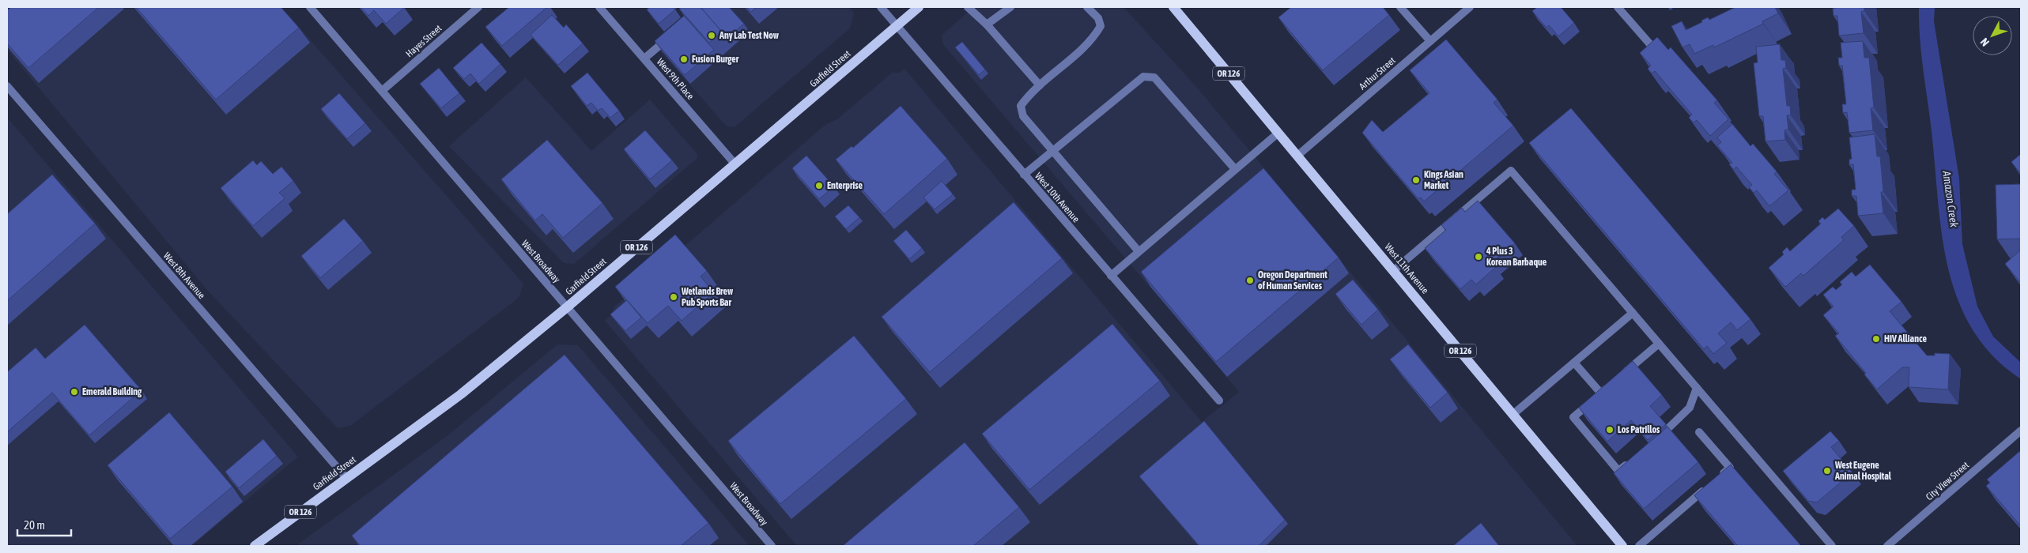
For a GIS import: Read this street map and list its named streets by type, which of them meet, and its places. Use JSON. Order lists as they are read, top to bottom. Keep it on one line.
{"streets":{"main road":["Garfield Street","OR 126","West 11th Avenue"],"street":["Hayes Street","Arthur Street","West 9th Place","West 10th Avenue","West Broadway","West 8th Avenue","City View Street"]},"crossings":[["Hayes Street","West Broadway"],["Garfield Street","West 9th Place"],["Garfield Street","West 10th Avenue"],["Garfield Street","West Broadway"],["Garfield Street","West 8th Avenue"],["Arthur Street","West 11th Avenue"]],"water":["Amazon Creek"],"places":["Any Lab Test Now","Fusion Burger","Kings Asian Market","Enterprise","4 Plus 3 Korean Barbaque","Oregon Department of Human Services","Wetlands Brew Pub Sports Bar","HIV Alliance","Emerald Building","Los Patrillos","West Eugene Animal Hospital"],"scale_bar":"20 m","north":"bottom left"}
